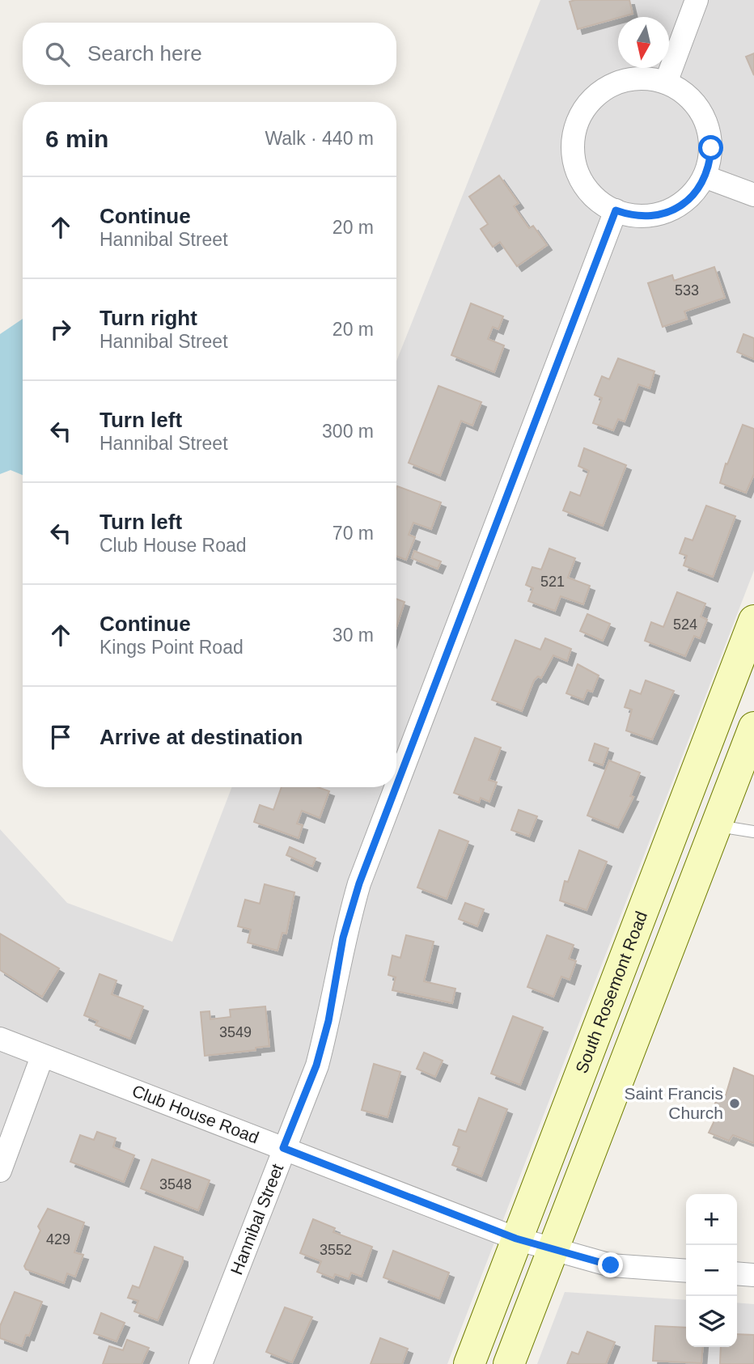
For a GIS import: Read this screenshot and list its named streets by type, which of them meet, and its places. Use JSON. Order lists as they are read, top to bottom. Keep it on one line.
{"streets":{"main road":["South Rosemont Road"],"street":["Club House Road","Hannibal Street"]},"crossings":[["South Rosemont Road","Club House Road"],["Club House Road","Hannibal Street"]],"places":["Saint Francis Church"],"house_numbers":["533","521","524","3549","3548","429","3552"],"north":"bottom","page":{"search":"Search here","heading":["6 min","Walk · 440 m"],"list":[["Continue","Hannibal Street","20 m"],["Turn right","Hannibal Street","20 m"],["Turn left","Hannibal Street","300 m"],["Turn left","Club House Road","70 m"],["Continue","Kings Point Road","30 m"],"Arrive at destination"],"map_buttons":["+","−"]}}
